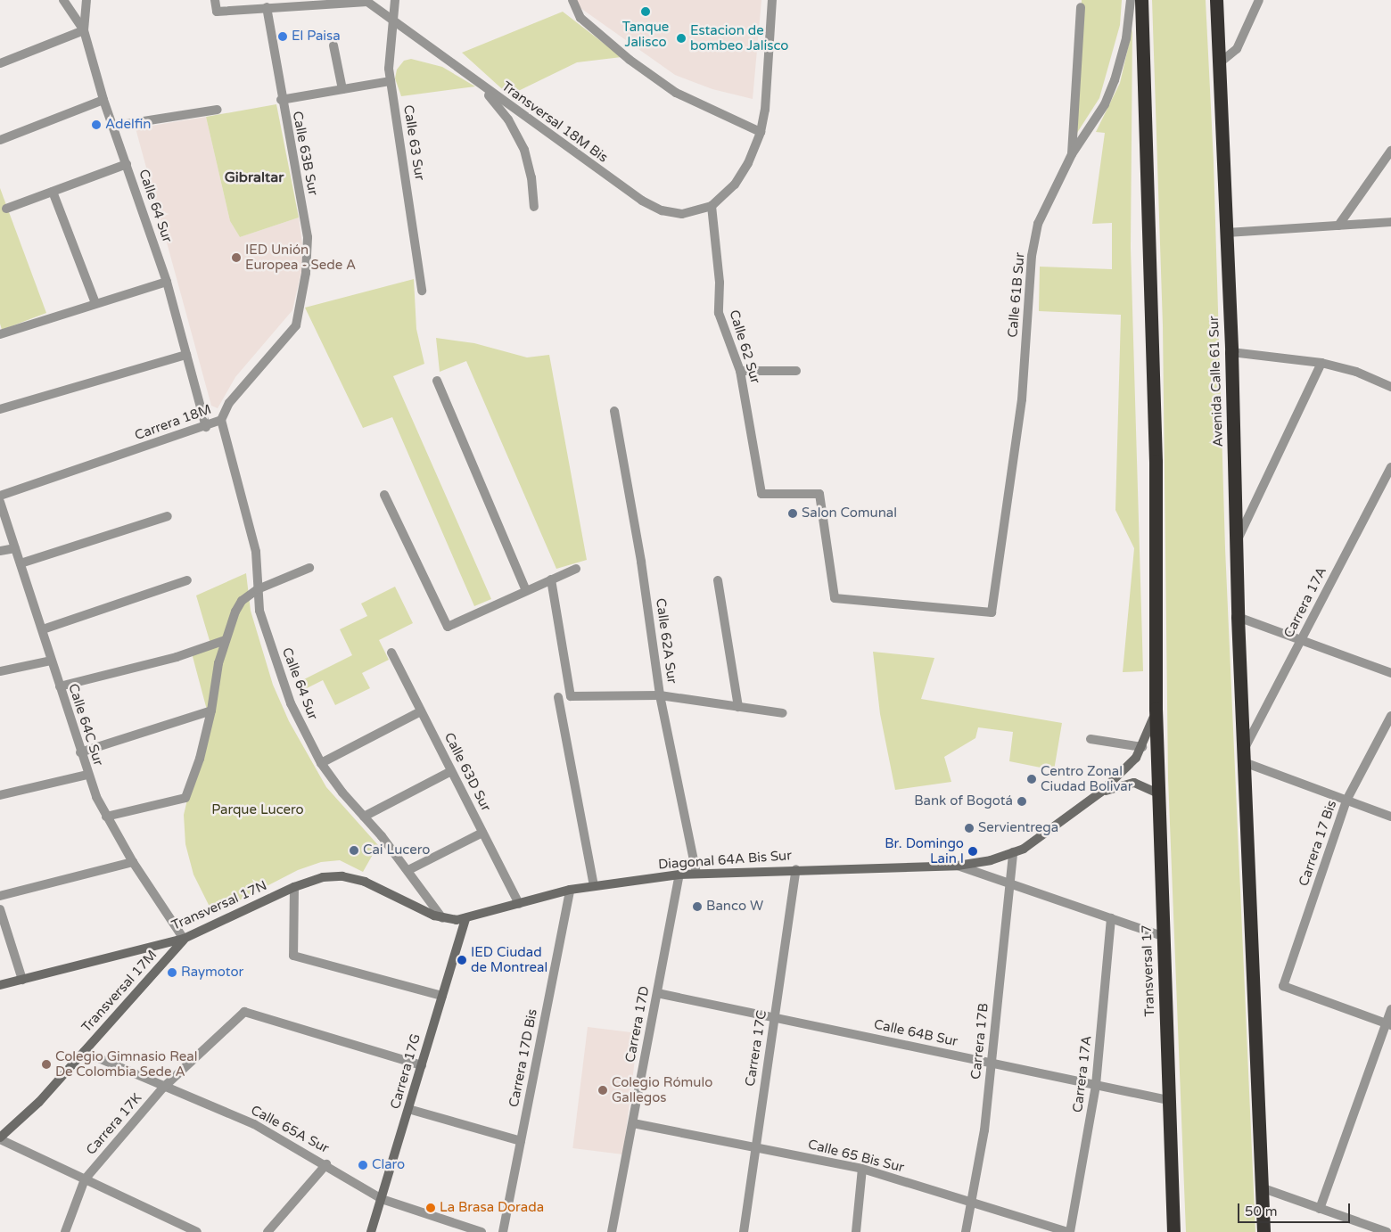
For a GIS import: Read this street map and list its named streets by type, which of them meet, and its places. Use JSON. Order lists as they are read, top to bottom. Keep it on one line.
{"streets":{"highway":["Avenida Calle 61 Sur","Transversal 17"],"street":["Transversal 18M Bis","Calle 63 Sur","Calle 63B Sur","Calle 64 Sur","Calle 61B Sur","Calle 62 Sur","Carrera 18M","Carrera 17A","Calle 62A Sur","Calle 64C Sur","Calle 63D Sur","Carrera 17 Bis","Diagonal 64A Bis Sur","Transversal 17N","Transversal 17M","Carrera 17D","Calle 64B Sur","Carrera 17B","Carrera 17C","Carrera 17D Bis","Carrera 17G","Carrera 17K","Calle 65A Sur","Calle 65 Bis Sur"]},"crossings":[["Transversal 18M Bis","Calle 63 Sur"],["Transversal 18M Bis","Calle 63B Sur"],["Transversal 18M Bis","Calle 62 Sur"],["Calle 63B Sur","Carrera 18M"],["Calle 64 Sur","Carrera 18M"],["Calle 64 Sur","Diagonal 64A Bis Sur"],["Calle 64 Sur","Transversal 17N"],["Calle 61B Sur","Calle 62 Sur"],["Avenida Calle 61 Sur","Carrera 17A"],["Carrera 17A","Calle 64B Sur"],["Carrera 17A","Calle 65 Bis Sur"],["Calle 62A Sur","Diagonal 64A Bis Sur"],["Calle 64C Sur","Transversal 17N"],["Calle 64C Sur","Transversal 17M"],["Calle 63D Sur","Diagonal 64A Bis Sur"],["Diagonal 64A Bis Sur","Transversal 17N"],["Diagonal 64A Bis Sur","Carrera 17D"],["Diagonal 64A Bis Sur","Carrera 17B"],["Diagonal 64A Bis Sur","Carrera 17C"],["Diagonal 64A Bis Sur","Carrera 17D Bis"],["Diagonal 64A Bis Sur","Carrera 17G"],["Transversal 17N","Transversal 17M"],["Transversal 17","Calle 64B Sur"],["Transversal 17M","Calle 65A Sur"],["Carrera 17D","Calle 64B Sur"],["Carrera 17D","Calle 65 Bis Sur"],["Calle 64B Sur","Carrera 17B"],["Calle 64B Sur","Carrera 17C"],["Carrera 17B","Calle 65 Bis Sur"],["Carrera 17C","Calle 65 Bis Sur"],["Carrera 17G","Carrera 17K"],["Carrera 17G","Calle 65A Sur"],["Carrera 17K","Calle 65A Sur"]],"districts":["Gibraltar"],"parks":["Parque Lucero"],"places":["Tanque Jalisco","El Paisa","Estacion de bombeo Jalisco","Adelfin","IED Unión Europea - Sede A","Salon Comunal","Centro Zonal Ciudad Bolivar","Bank of Bogotá","Servientrega","Cai Lucero","Br. Domingo Lain I","Banco W","IED Ciudad de Montreal","Raymotor","Colegio Gimnasio Real De Colombia Sede A","Colegio Rómulo Gallegos","Claro","La Brasa Dorada"],"scale_bar":"50 m"}
